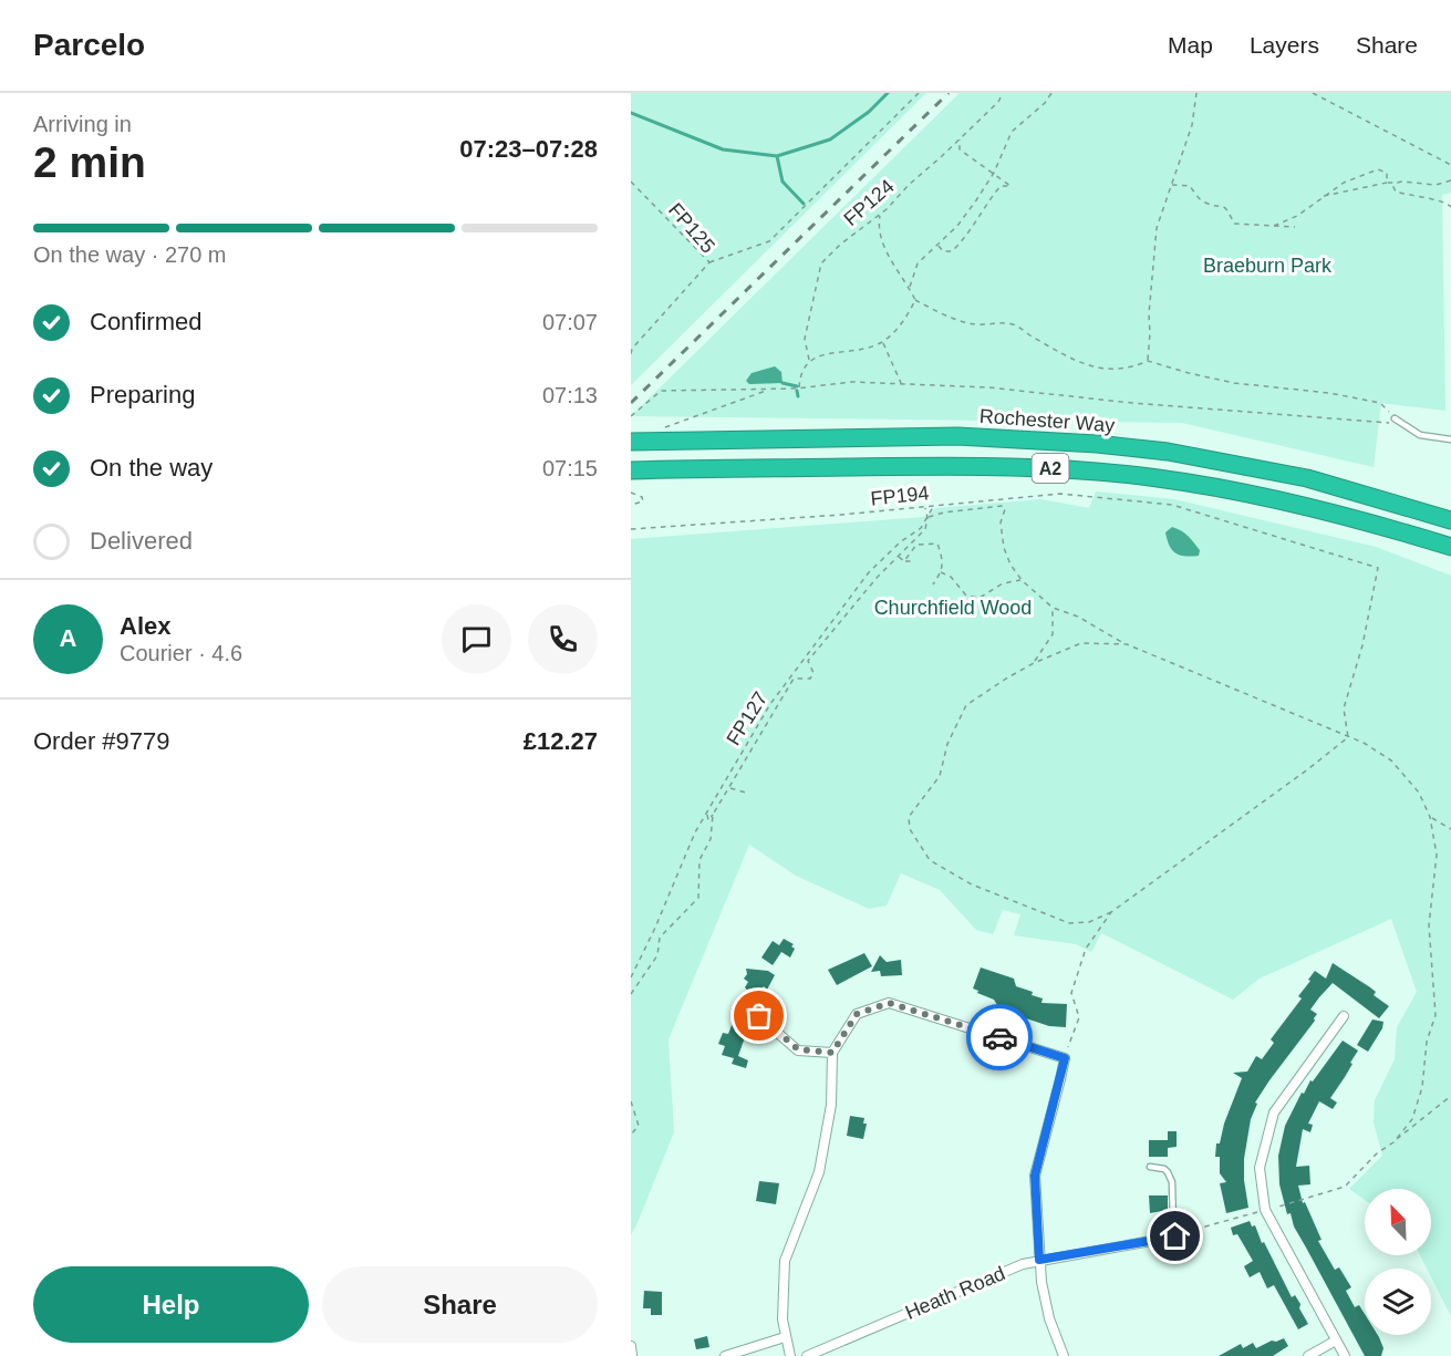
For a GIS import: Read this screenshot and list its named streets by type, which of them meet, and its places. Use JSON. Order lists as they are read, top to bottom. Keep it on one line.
{"streets":{"highway":["Rochester Way","A2"],"street":["Heath Road"],"path":["FP124","FP125","FP194","FP127"]},"crossings":[["FP194","FP127"]],"parks":["Braeburn Park","Churchfield Wood"],"north":"top left","page":{"header":"Parcelo","nav":["Map","Layers","Share"],"heading":["2 min","Arriving in","07:23–07:28"],"panel":["Alex","Courier · 4.6","Order #9779","£12.27"],"bar":"On the way · 270 m","list":[["Confirmed","07:07"],["Preparing","07:13"],["On the way","07:15"],"Delivered"],"round":"A","buttons":["Help","Share"]}}
